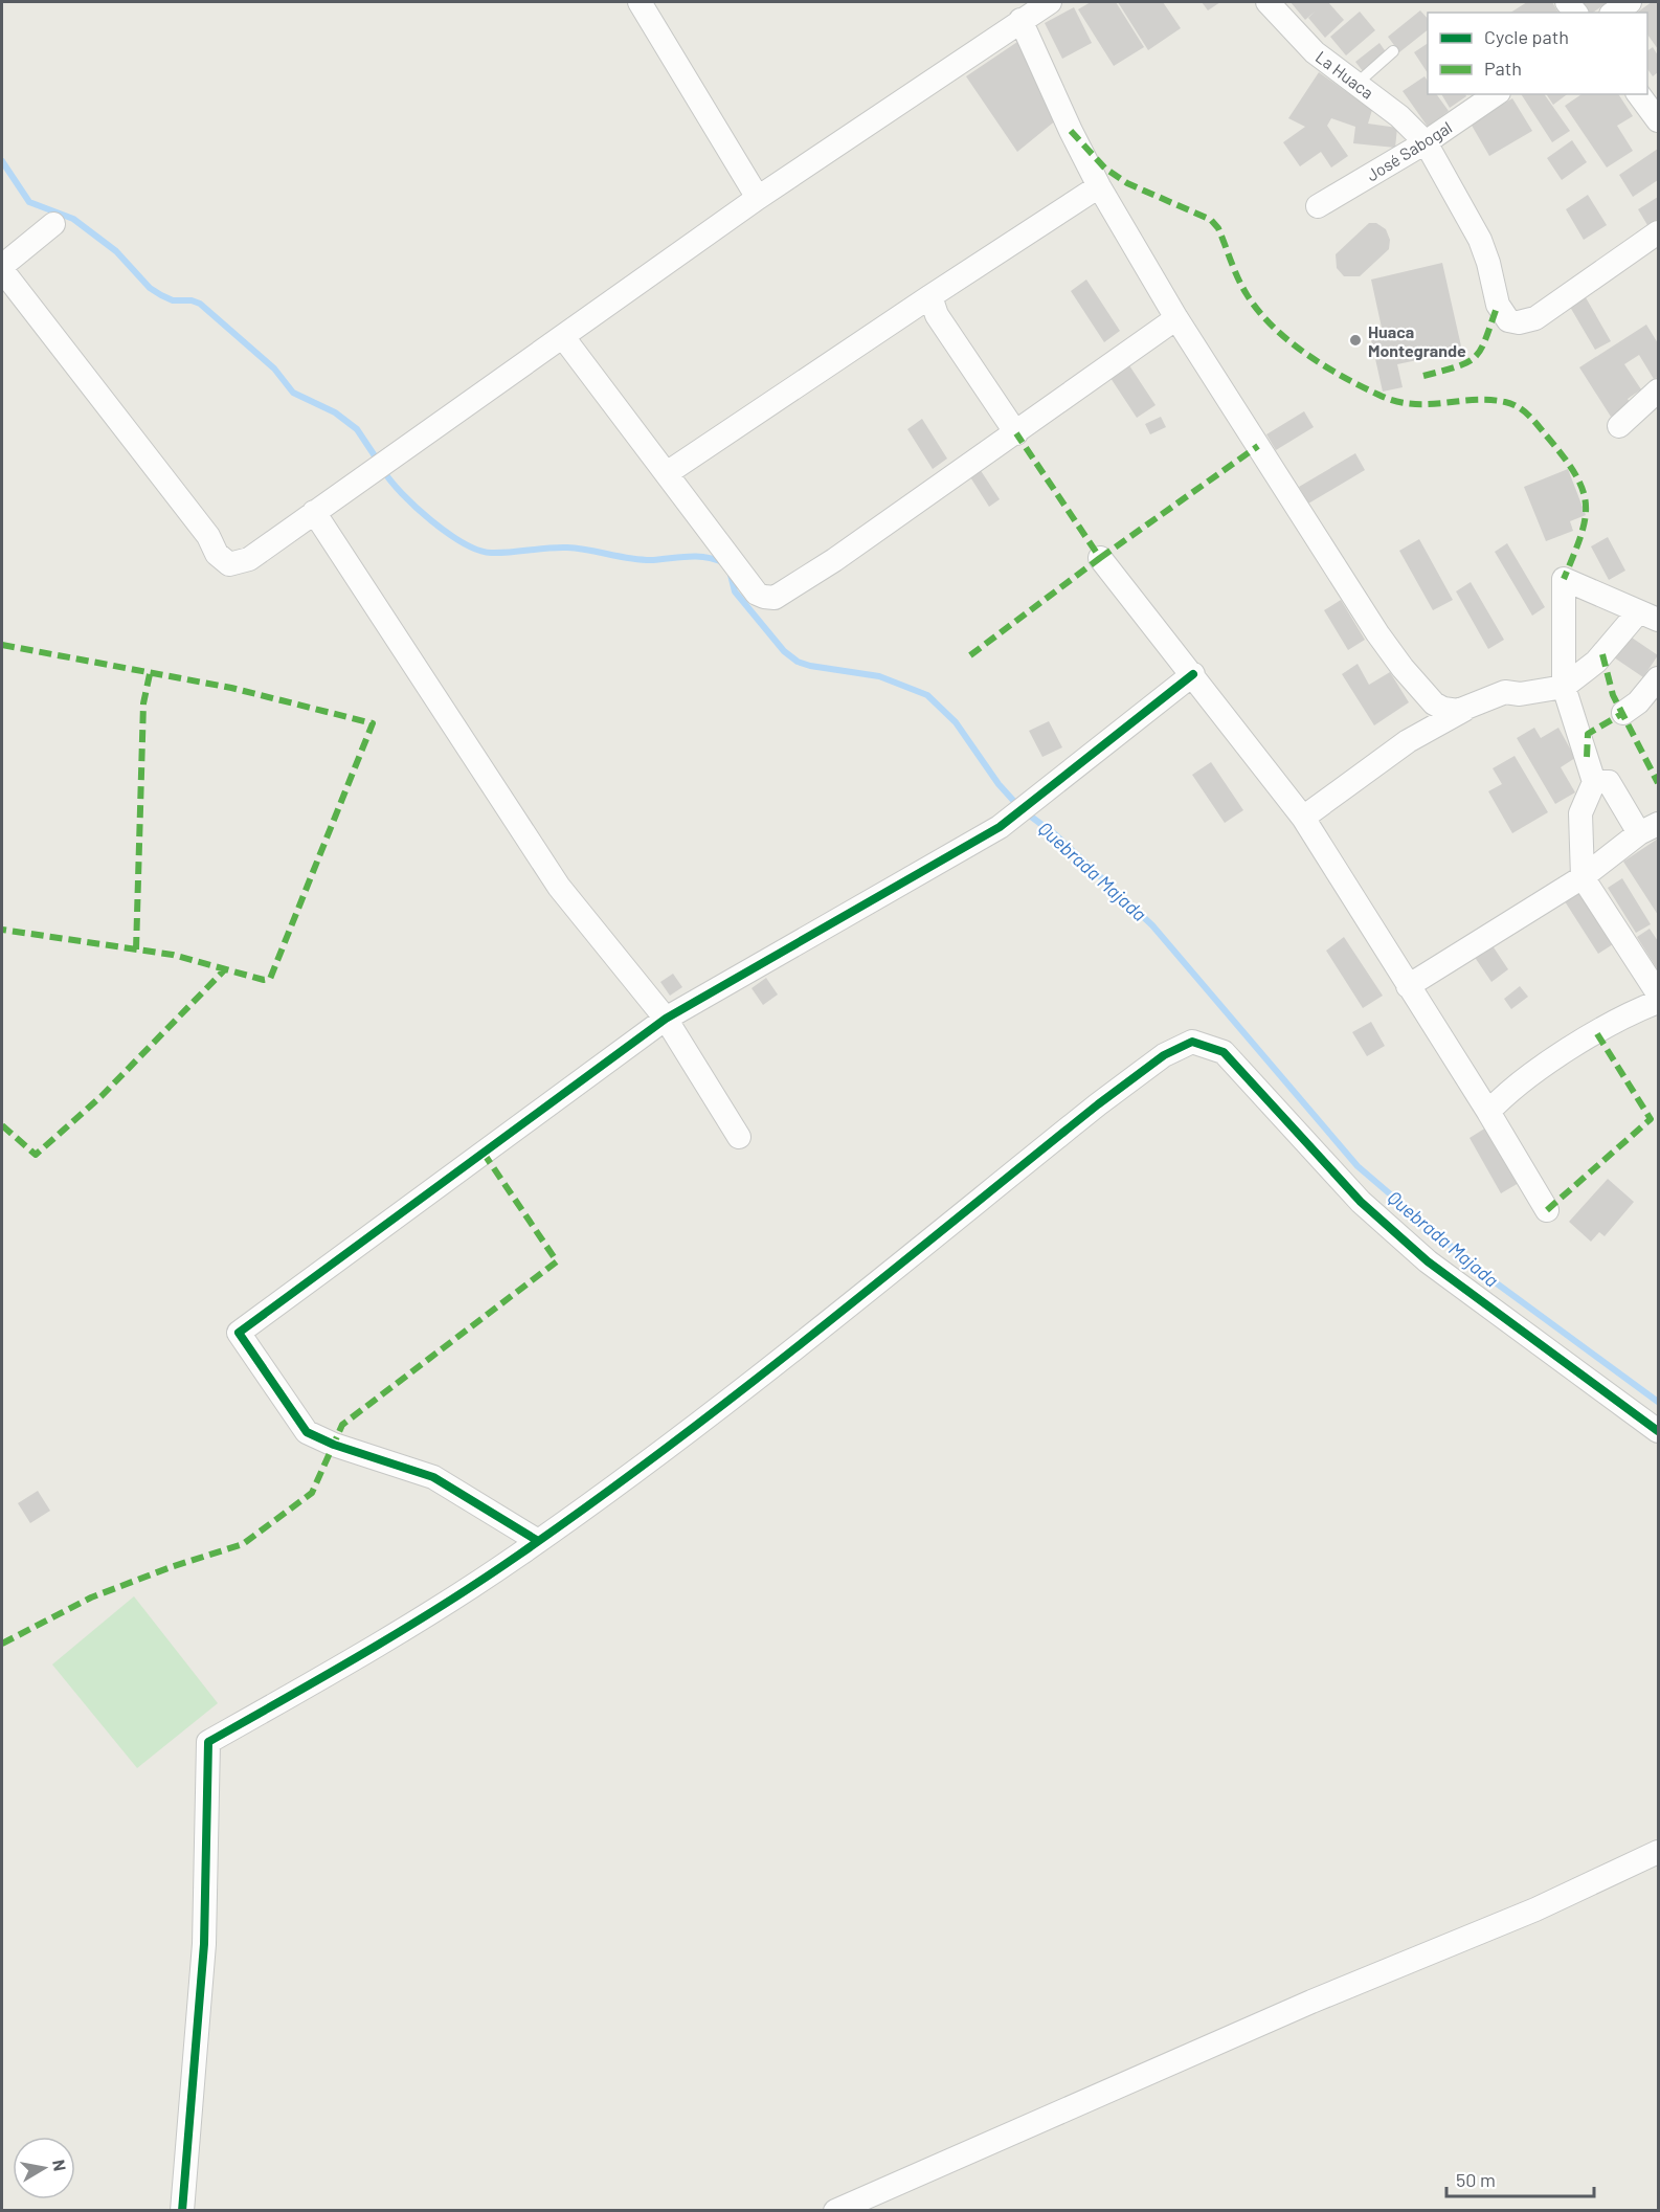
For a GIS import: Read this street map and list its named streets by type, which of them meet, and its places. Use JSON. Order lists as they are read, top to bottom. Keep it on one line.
{"streets":{"street":["La Huaca","José Sabogal"]},"crossings":[["La Huaca","José Sabogal"]],"water":["Quebrada Majada"],"places":["Huaca Montegrande"],"legend":["Cycle path","Path"],"scale_bar":"50 m","north":"right"}
